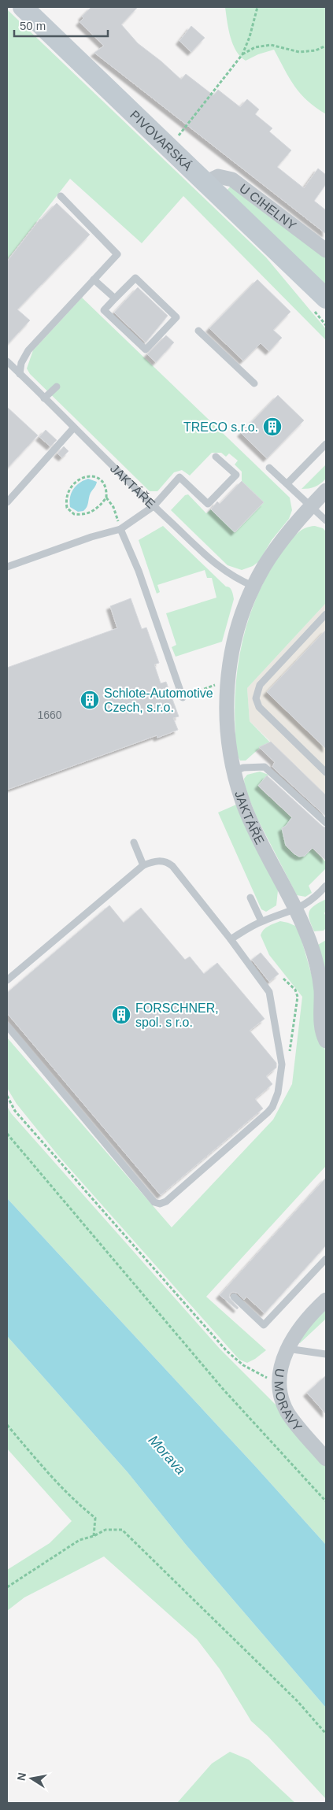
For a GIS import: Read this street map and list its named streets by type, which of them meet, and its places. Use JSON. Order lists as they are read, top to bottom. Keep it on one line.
{"streets":{"main road":["PIVOVARSKÁ"],"street":["U CIHELNY","JAKTÁŘE","U MORAVY"]},"crossings":[["PIVOVARSKÁ","U CIHELNY"]],"water":["Morava"],"places":{"building":["TRECO s.r.o.","Schlote-Automotive Czech, s.r.o.","FORSCHNER, spol. s r.o."]},"house_numbers":["1660"],"scale_bar":"50 m","north":"left"}
